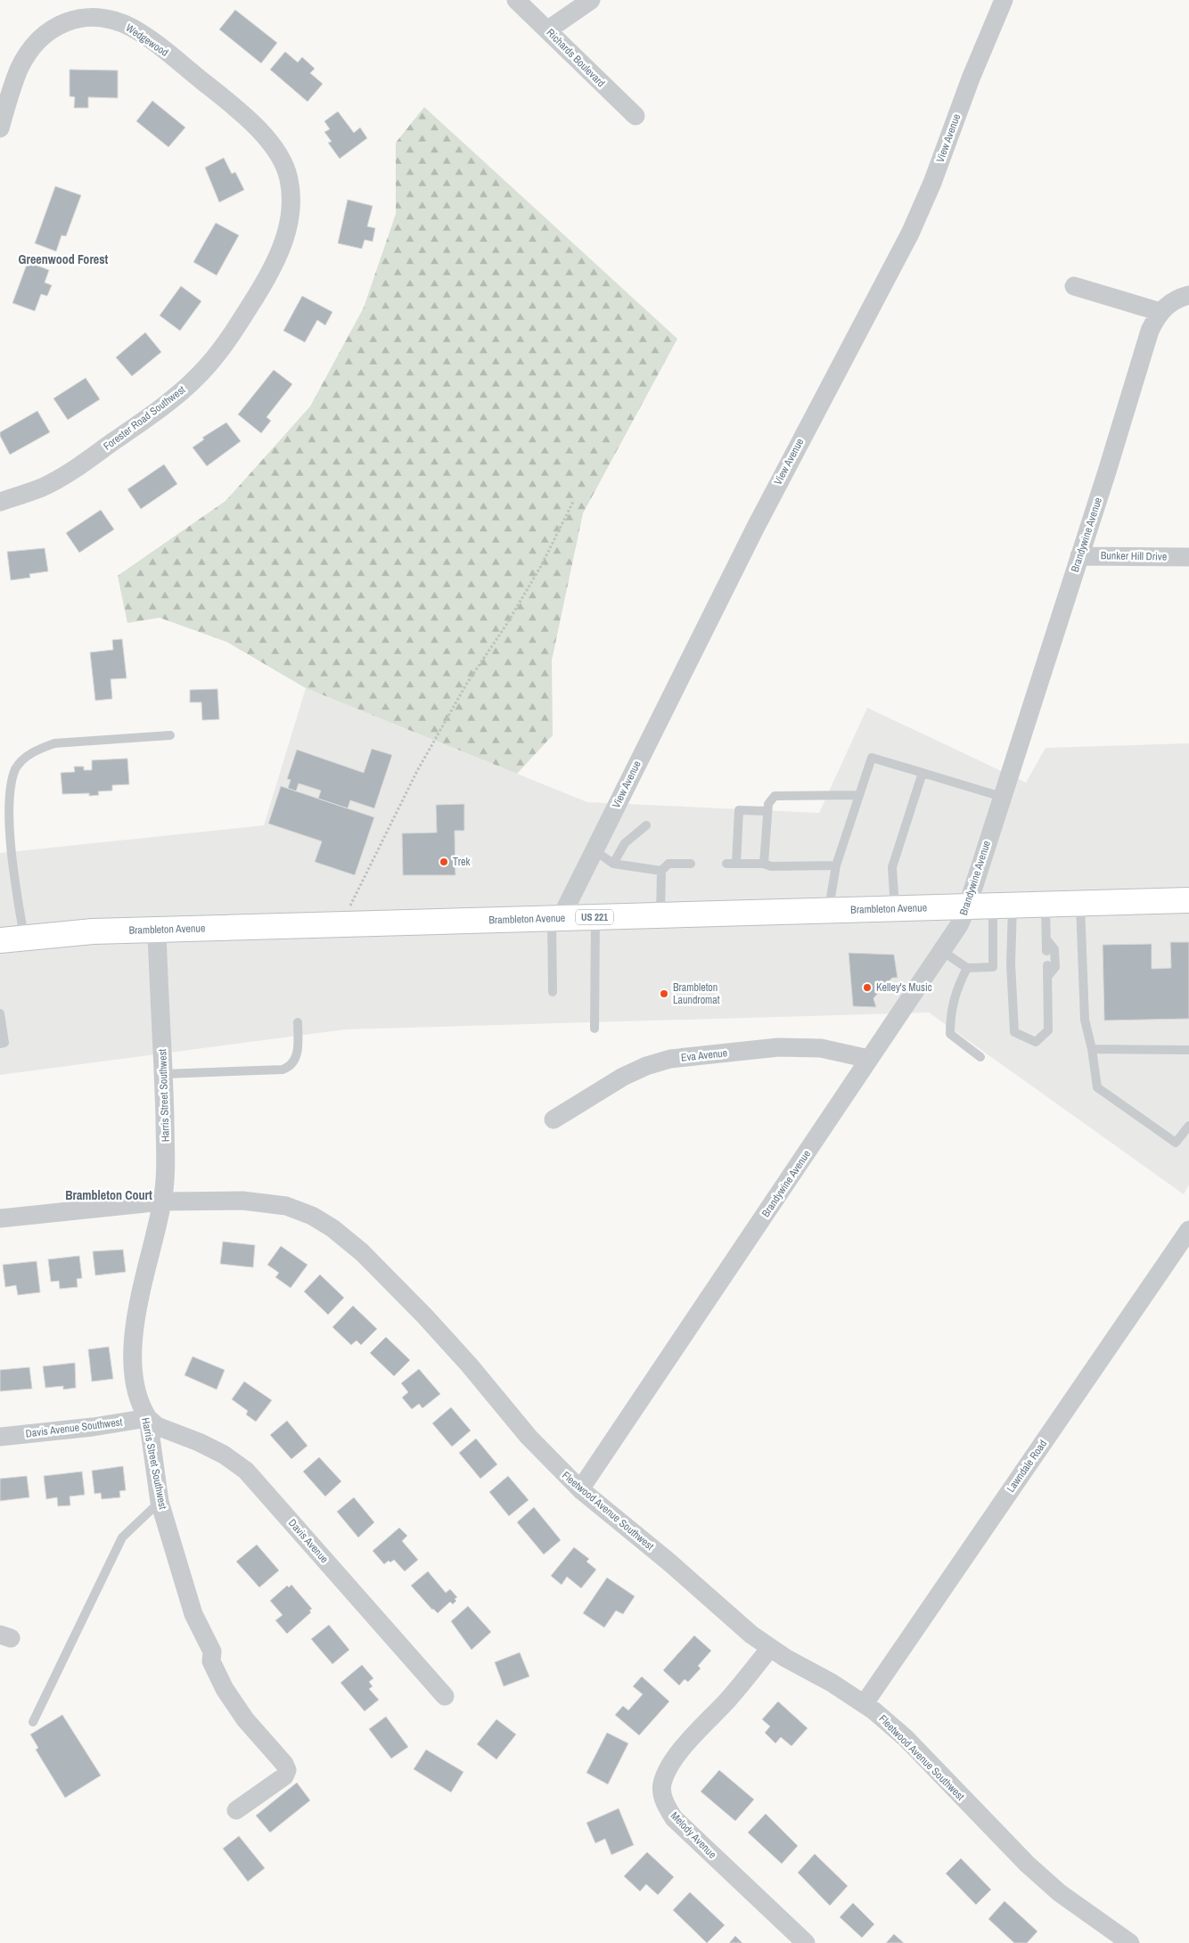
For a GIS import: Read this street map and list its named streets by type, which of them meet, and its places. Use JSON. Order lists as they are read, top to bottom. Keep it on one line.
{"streets":{"main road":["Brambleton Avenue","US 221"],"street":["Wedgewood","Richards Boulevard","View Avenue","Forester Road Southwest","Brandywine Avenue","Bunker Hill Drive","Eva Avenue","Harris Street Southwest","Davis Avenue Southwest","Lawndale Road","Fleetwood Avenue Southwest","Davis Avenue","Melody Avenue"]},"crossings":[["Wedgewood","Forester Road Southwest"],["View Avenue","Brambleton Avenue"],["Brandywine Avenue","Bunker Hill Drive"],["Brandywine Avenue","Brambleton Avenue"],["Brandywine Avenue","Eva Avenue"],["Brandywine Avenue","Fleetwood Avenue Southwest"],["Brambleton Avenue","Harris Street Southwest"],["Harris Street Southwest","Davis Avenue Southwest"],["Harris Street Southwest","Fleetwood Avenue Southwest"],["Harris Street Southwest","Davis Avenue"],["Davis Avenue Southwest","Davis Avenue"],["Lawndale Road","Fleetwood Avenue Southwest"],["Fleetwood Avenue Southwest","Melody Avenue"]],"districts":["Greenwood Forest","Brambleton Court"],"places":["Trek","Kelley's Music","Brambleton Laundromat"]}
